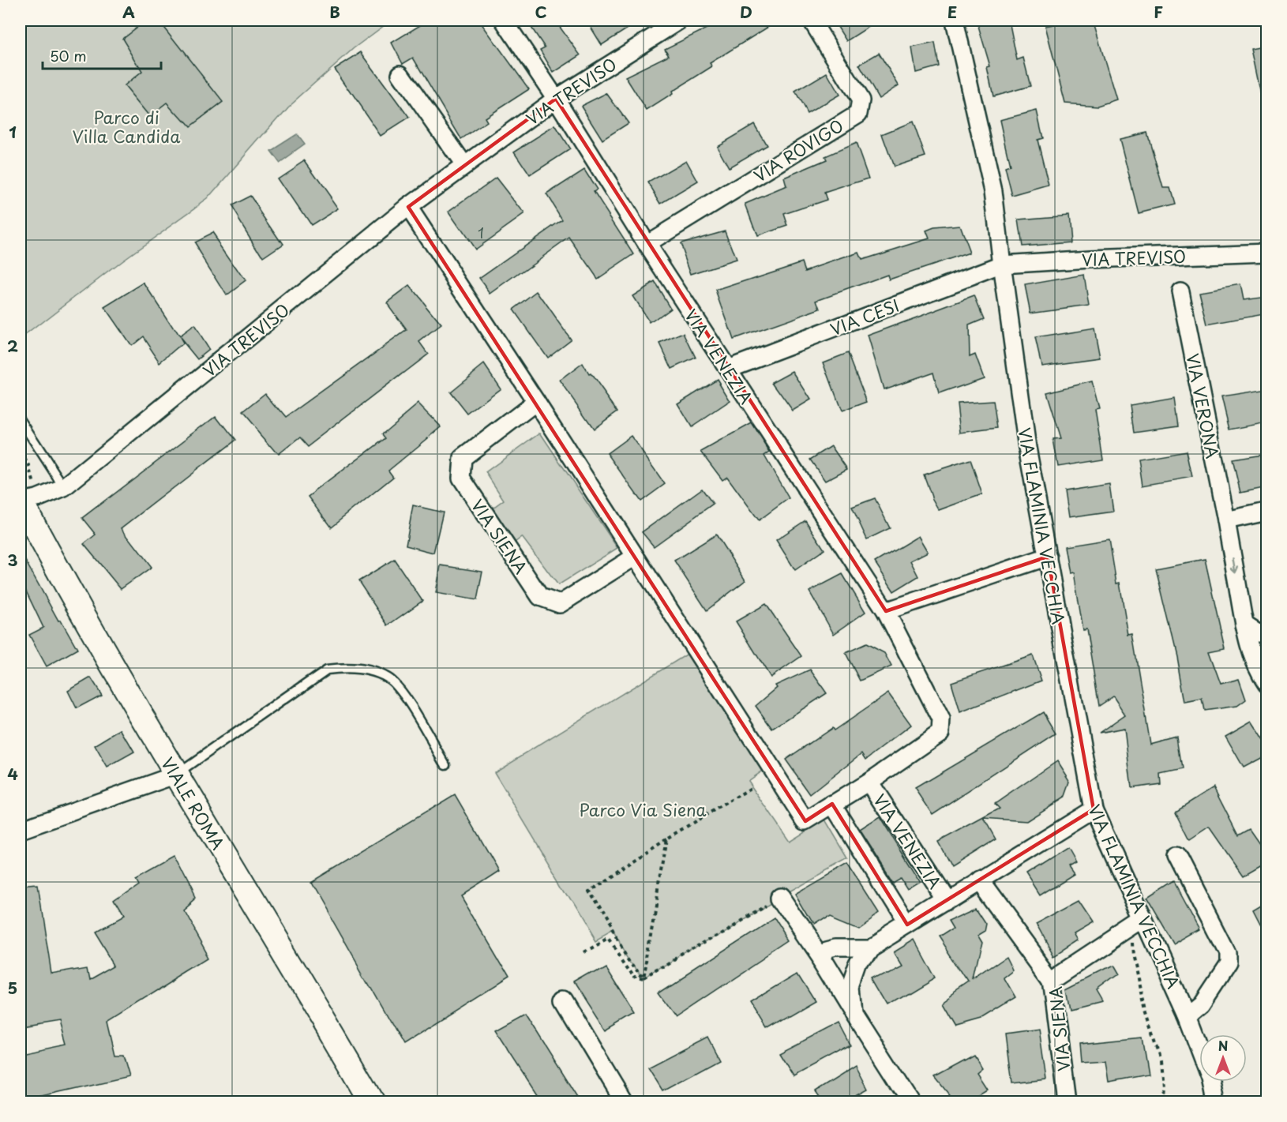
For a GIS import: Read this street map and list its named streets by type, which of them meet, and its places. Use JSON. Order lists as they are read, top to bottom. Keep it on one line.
{"streets":{"main road":["VIALE ROMA"],"street":["VIA TREVISO","VIA ROVIGO","VIA CESI","VIA VENEZIA","VIA VERONA","VIA FLAMINIA VECCHIA","VIA SIENA"]},"crossings":[["VIA TREVISO","VIA CESI"],["VIA TREVISO","VIA VENEZIA"],["VIA TREVISO","VIA FLAMINIA VECCHIA"],["VIA TREVISO","VIALE ROMA"],["VIA ROVIGO","VIA VENEZIA"],["VIA CESI","VIA VENEZIA"],["VIA CESI","VIA FLAMINIA VECCHIA"],["VIA VENEZIA","VIA FLAMINIA VECCHIA"],["VIA FLAMINIA VECCHIA","VIA SIENA"]],"parks":["Parco di Villa Candida","Parco Via Siena"],"house_numbers":["1"],"scale_bar":"50 m","north":"top","grid":{"columns":["A","B","C","D","E","F"],"rows":["1","2","3","4","5"]}}
